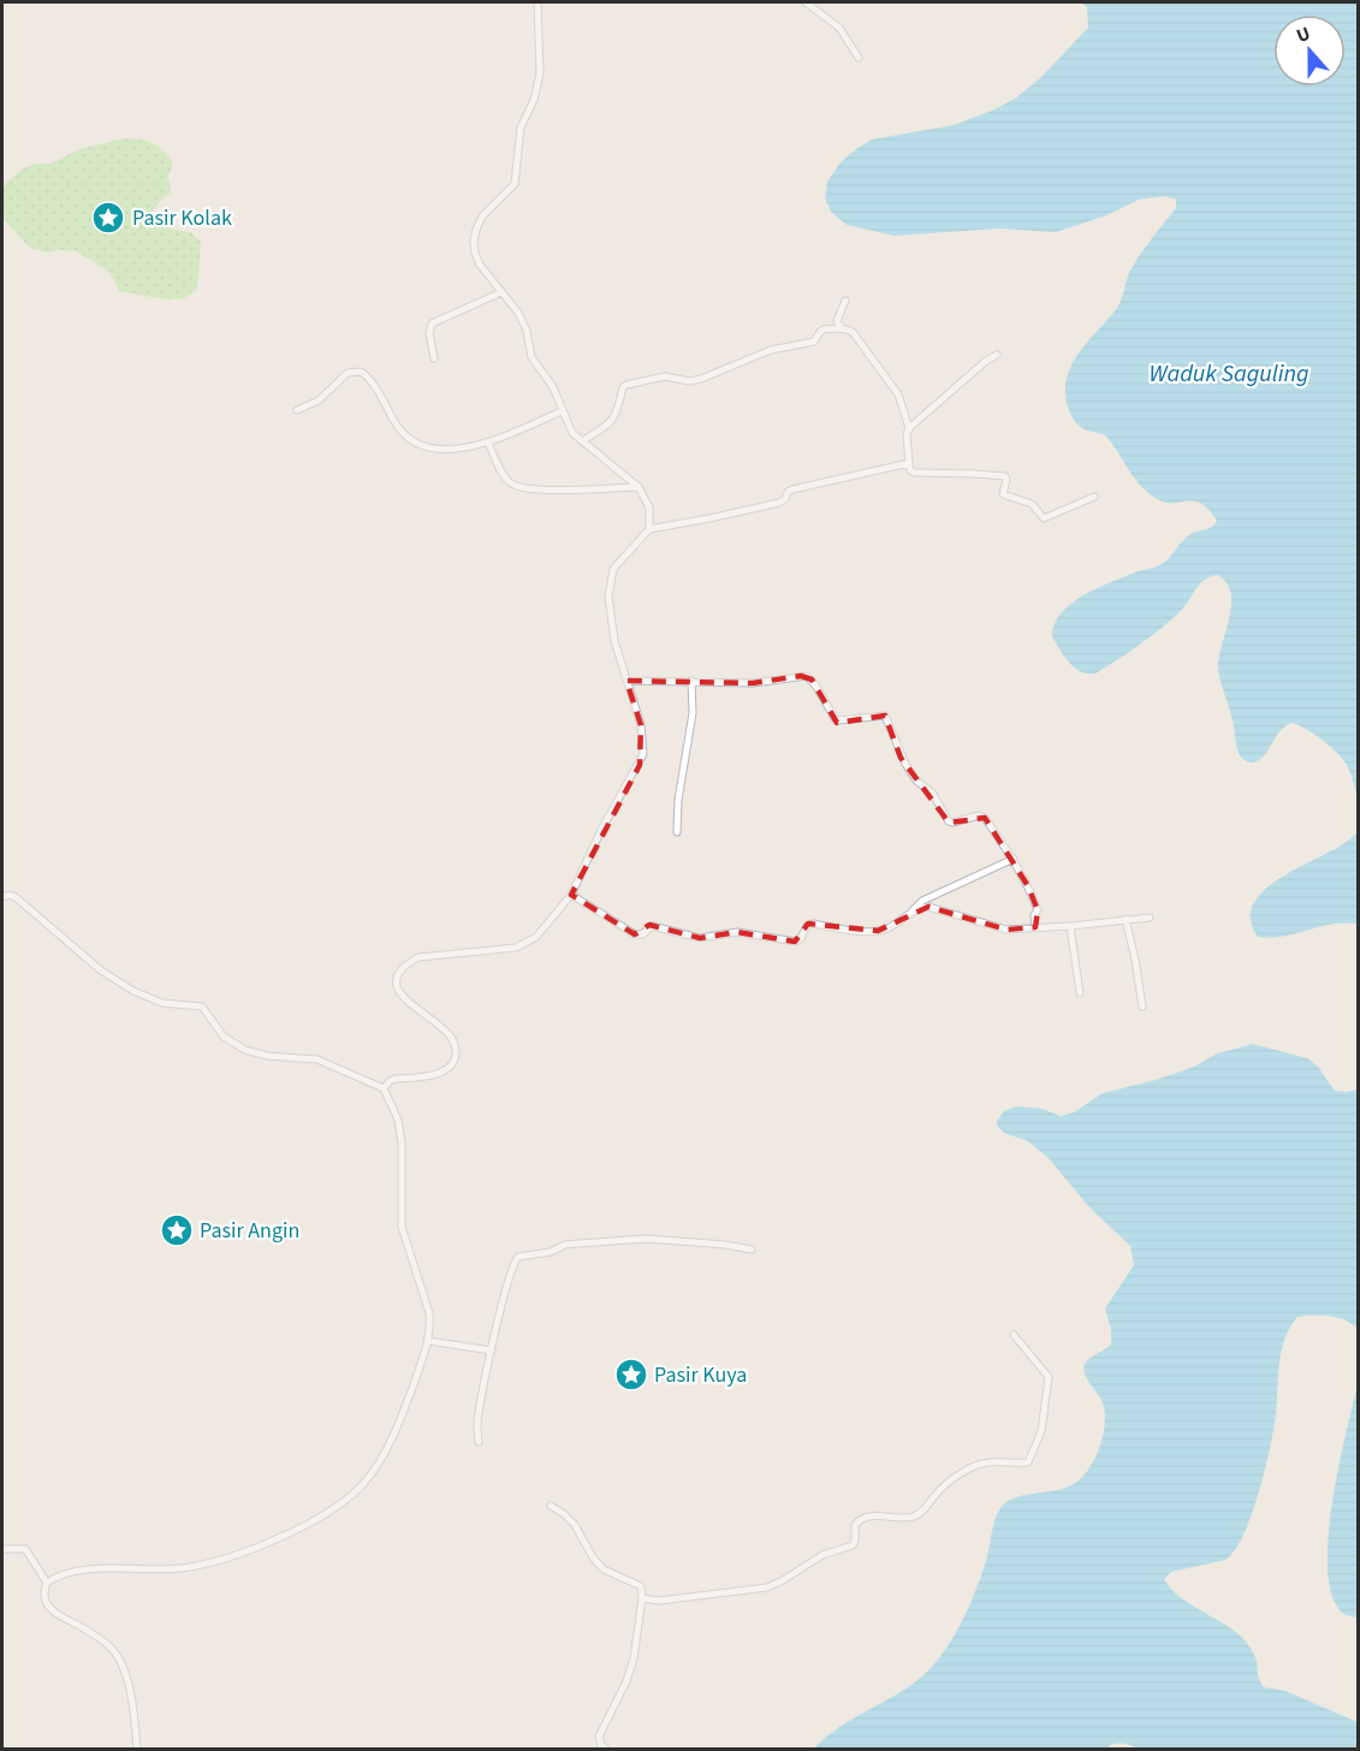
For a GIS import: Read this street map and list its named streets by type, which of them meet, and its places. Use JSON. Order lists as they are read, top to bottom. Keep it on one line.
{"water":["Waduk Saguling"],"places":{"place":["Pasir Kolak","Pasir Angin","Pasir Kuya"]},"north":"top"}
